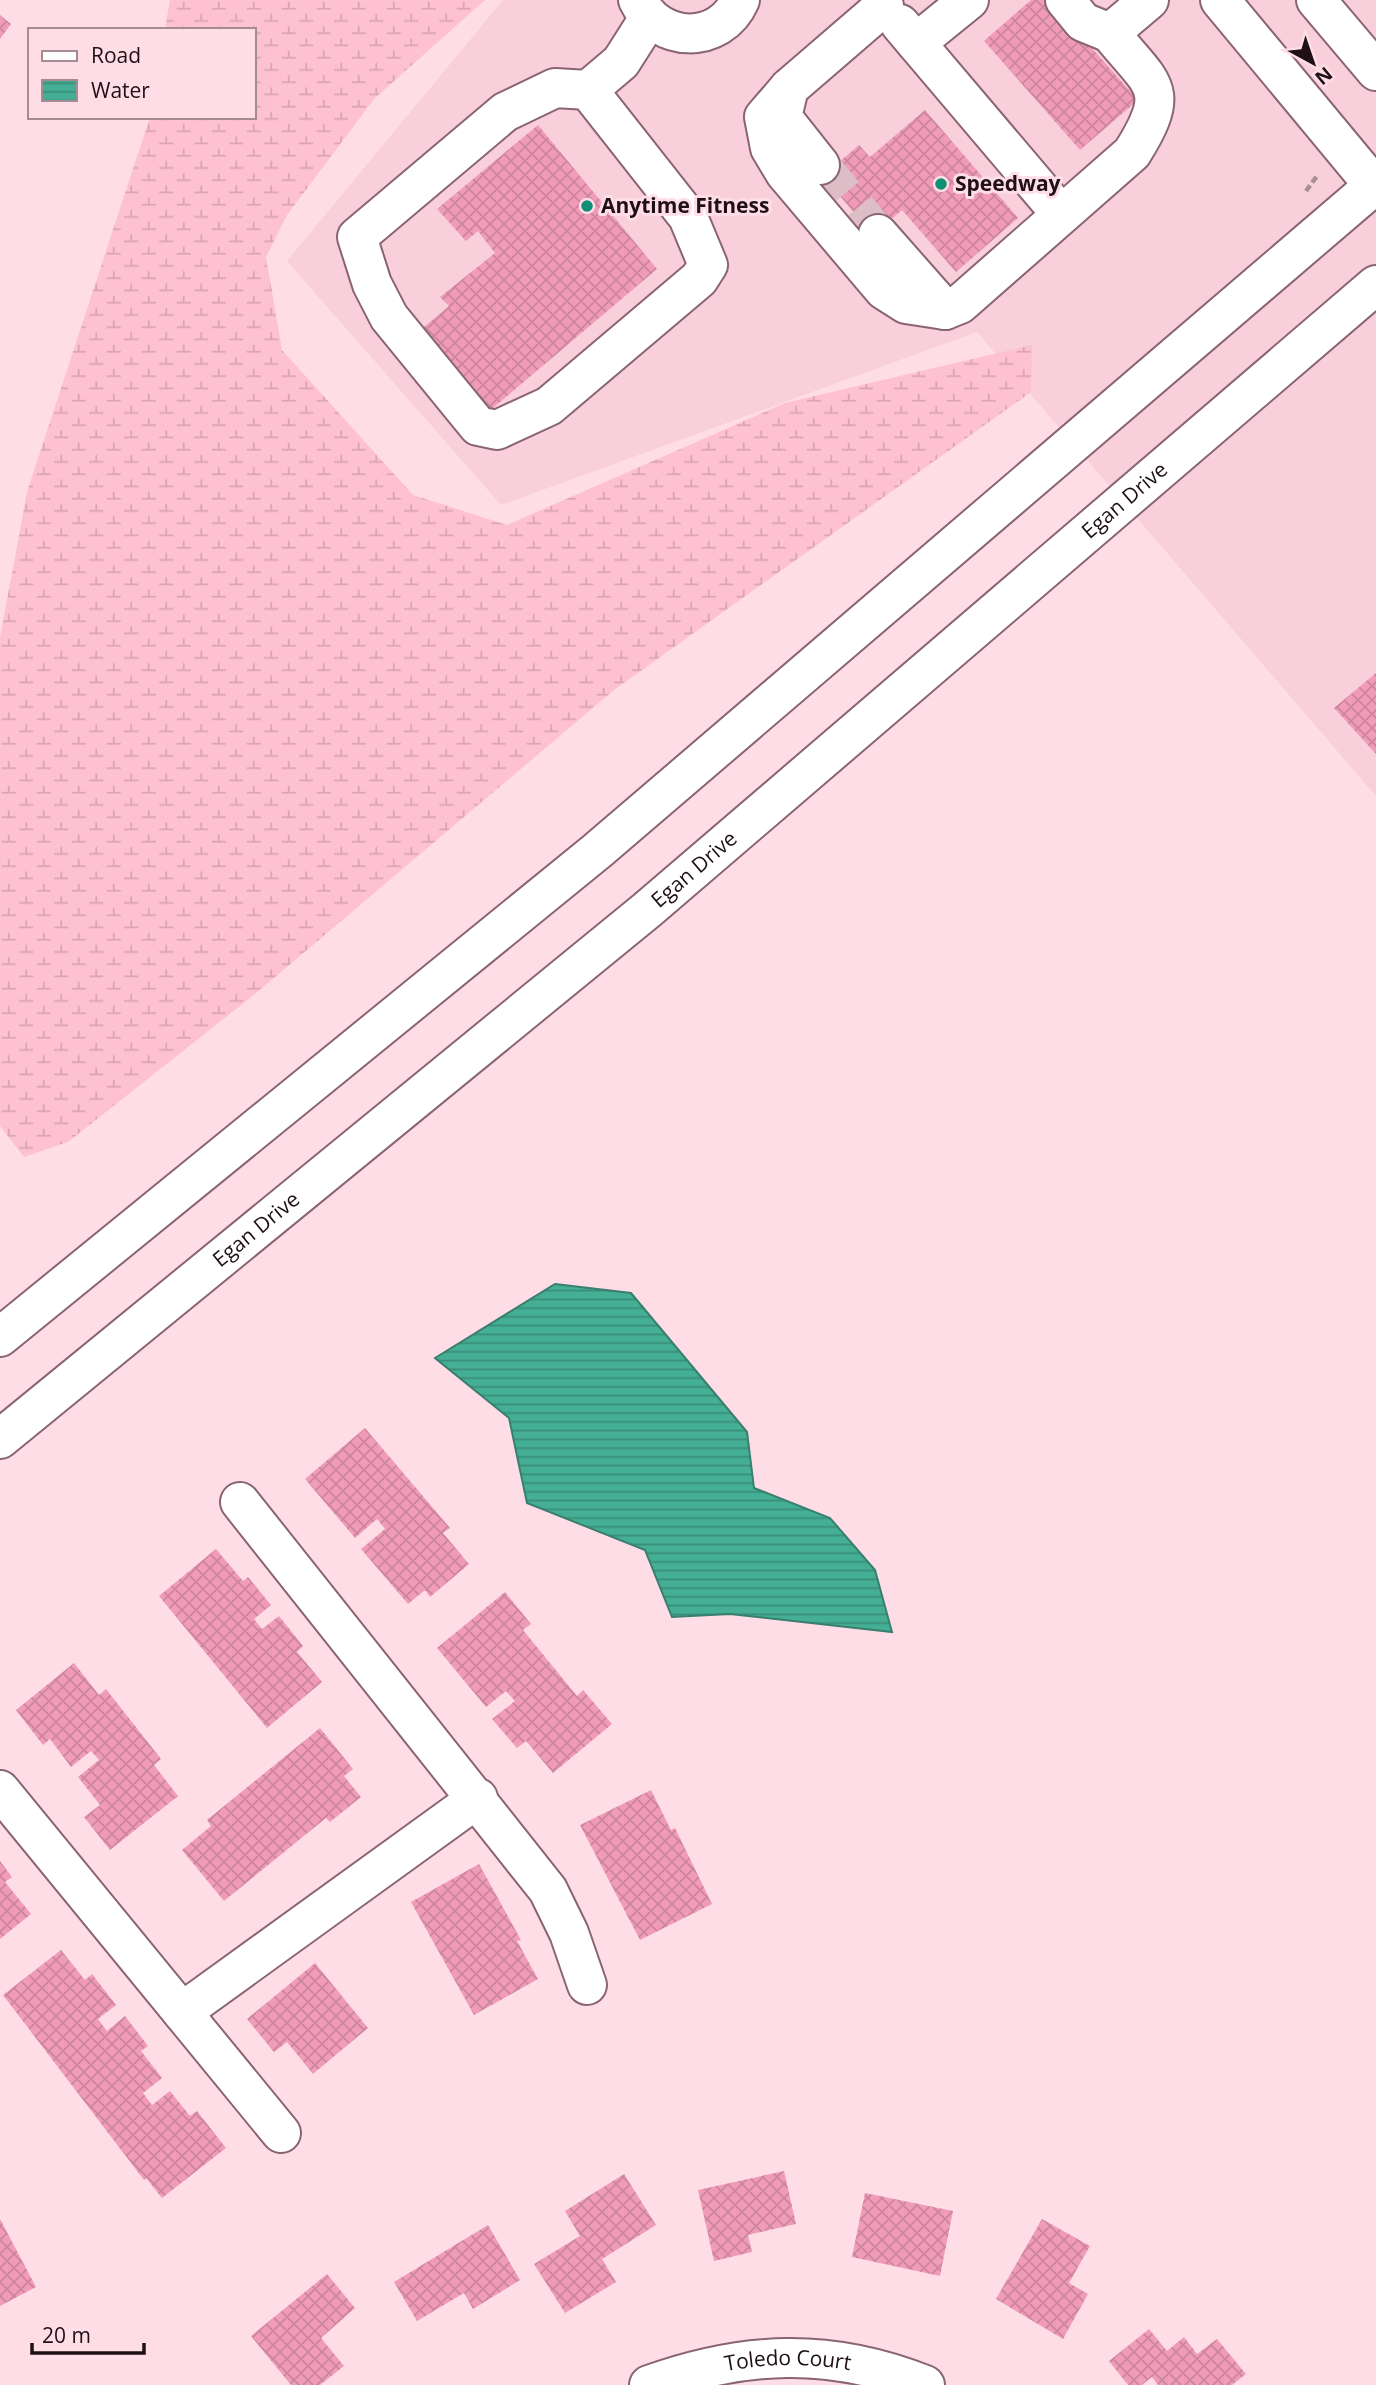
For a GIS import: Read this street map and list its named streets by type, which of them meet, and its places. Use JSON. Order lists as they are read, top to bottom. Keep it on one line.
{"streets":{"main road":["Egan Drive","Toledo Court"]},"places":["Speedway","Anytime Fitness"],"legend":["Road","Water"],"scale_bar":"20 m","north":"bottom right"}
